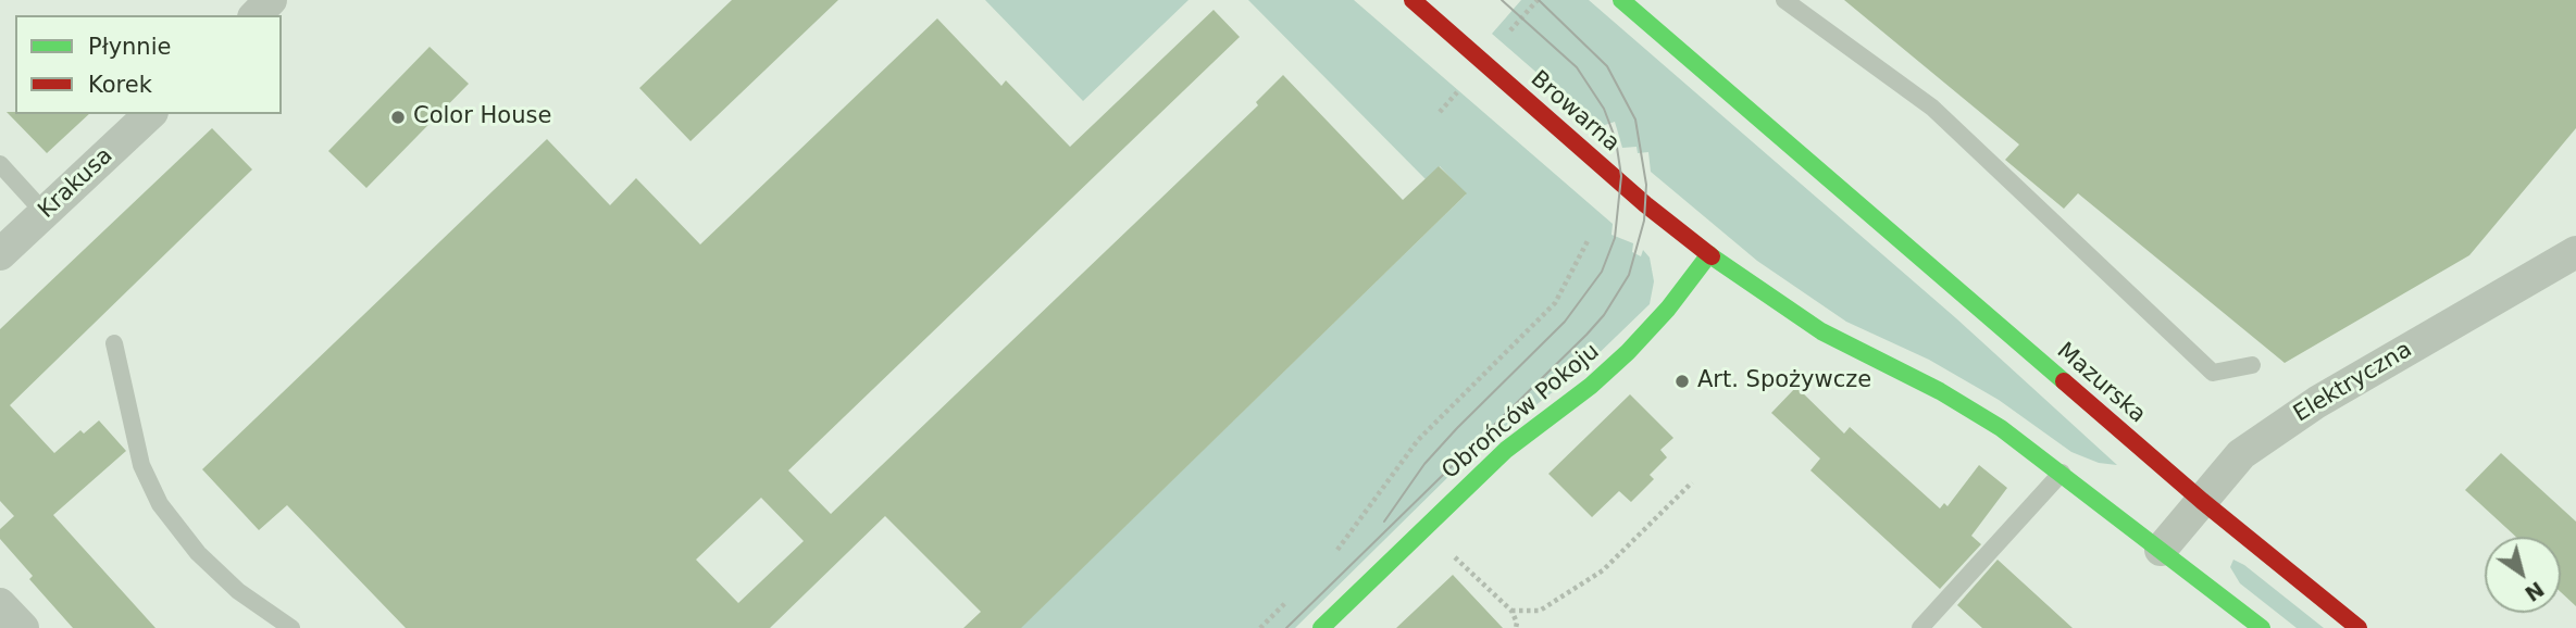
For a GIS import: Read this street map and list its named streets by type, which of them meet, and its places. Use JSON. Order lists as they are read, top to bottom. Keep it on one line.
{"streets":{"main road":["Browarna","Mazurska","Obrońców Pokoju"],"street":["Krakusa","Elektryczna"]},"crossings":[["Browarna","Obrońców Pokoju"],["Elektryczna","Mazurska"]],"places":["Color House","Art. Spożywcze"],"legend":["Płynnie","Korek"],"north":"bottom right"}
